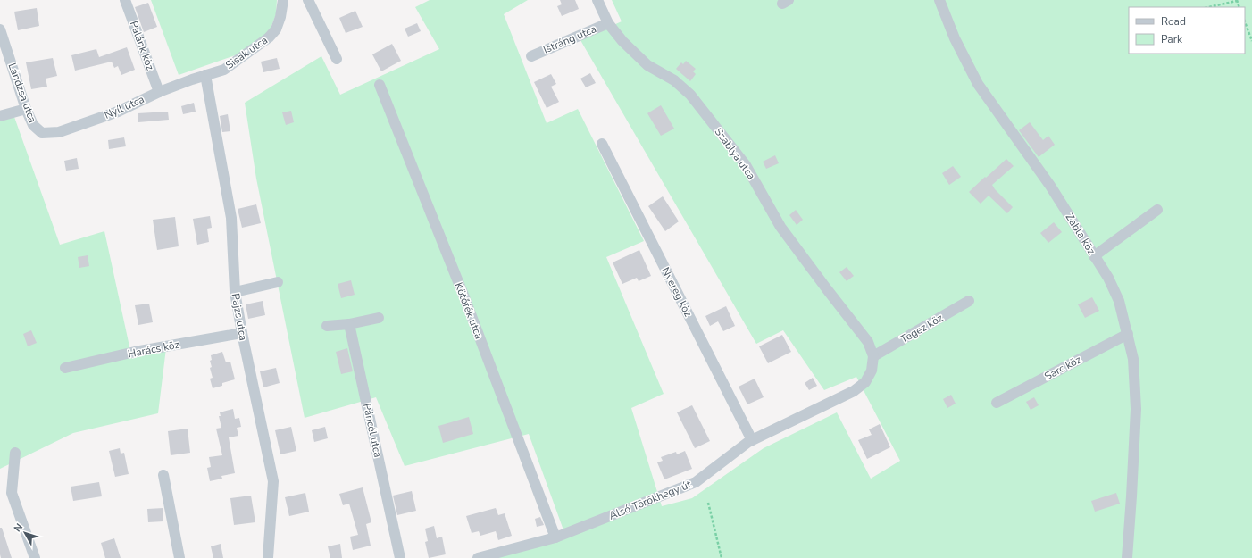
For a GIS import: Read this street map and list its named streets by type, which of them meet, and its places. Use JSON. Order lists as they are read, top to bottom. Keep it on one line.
{"streets":{"street":["Istráng utca","Palánk köz","Sisak utca","Lándzsa utca","Nyíl utca","Szablya utca","Zabla köz","Nyereg köz","Kötőfék utca","Pajzs utca","Tegez köz","Harács köz","Sarc köz","Páncél utca","Alsó Törökhegy út"]},"crossings":[["Istráng utca","Szablya utca"],["Palánk köz","Nyíl utca"],["Sisak utca","Nyíl utca"],["Sisak utca","Pajzs utca"],["Lándzsa utca","Nyíl utca"],["Nyíl utca","Pajzs utca"],["Szablya utca","Tegez köz"],["Szablya utca","Alsó Törökhegy út"],["Zabla köz","Sarc köz"],["Nyereg köz","Alsó Törökhegy út"],["Kötőfék utca","Alsó Törökhegy út"],["Pajzs utca","Harács köz"],["Tegez köz","Alsó Törökhegy út"]],"legend":["Road","Park"],"north":"top left"}
